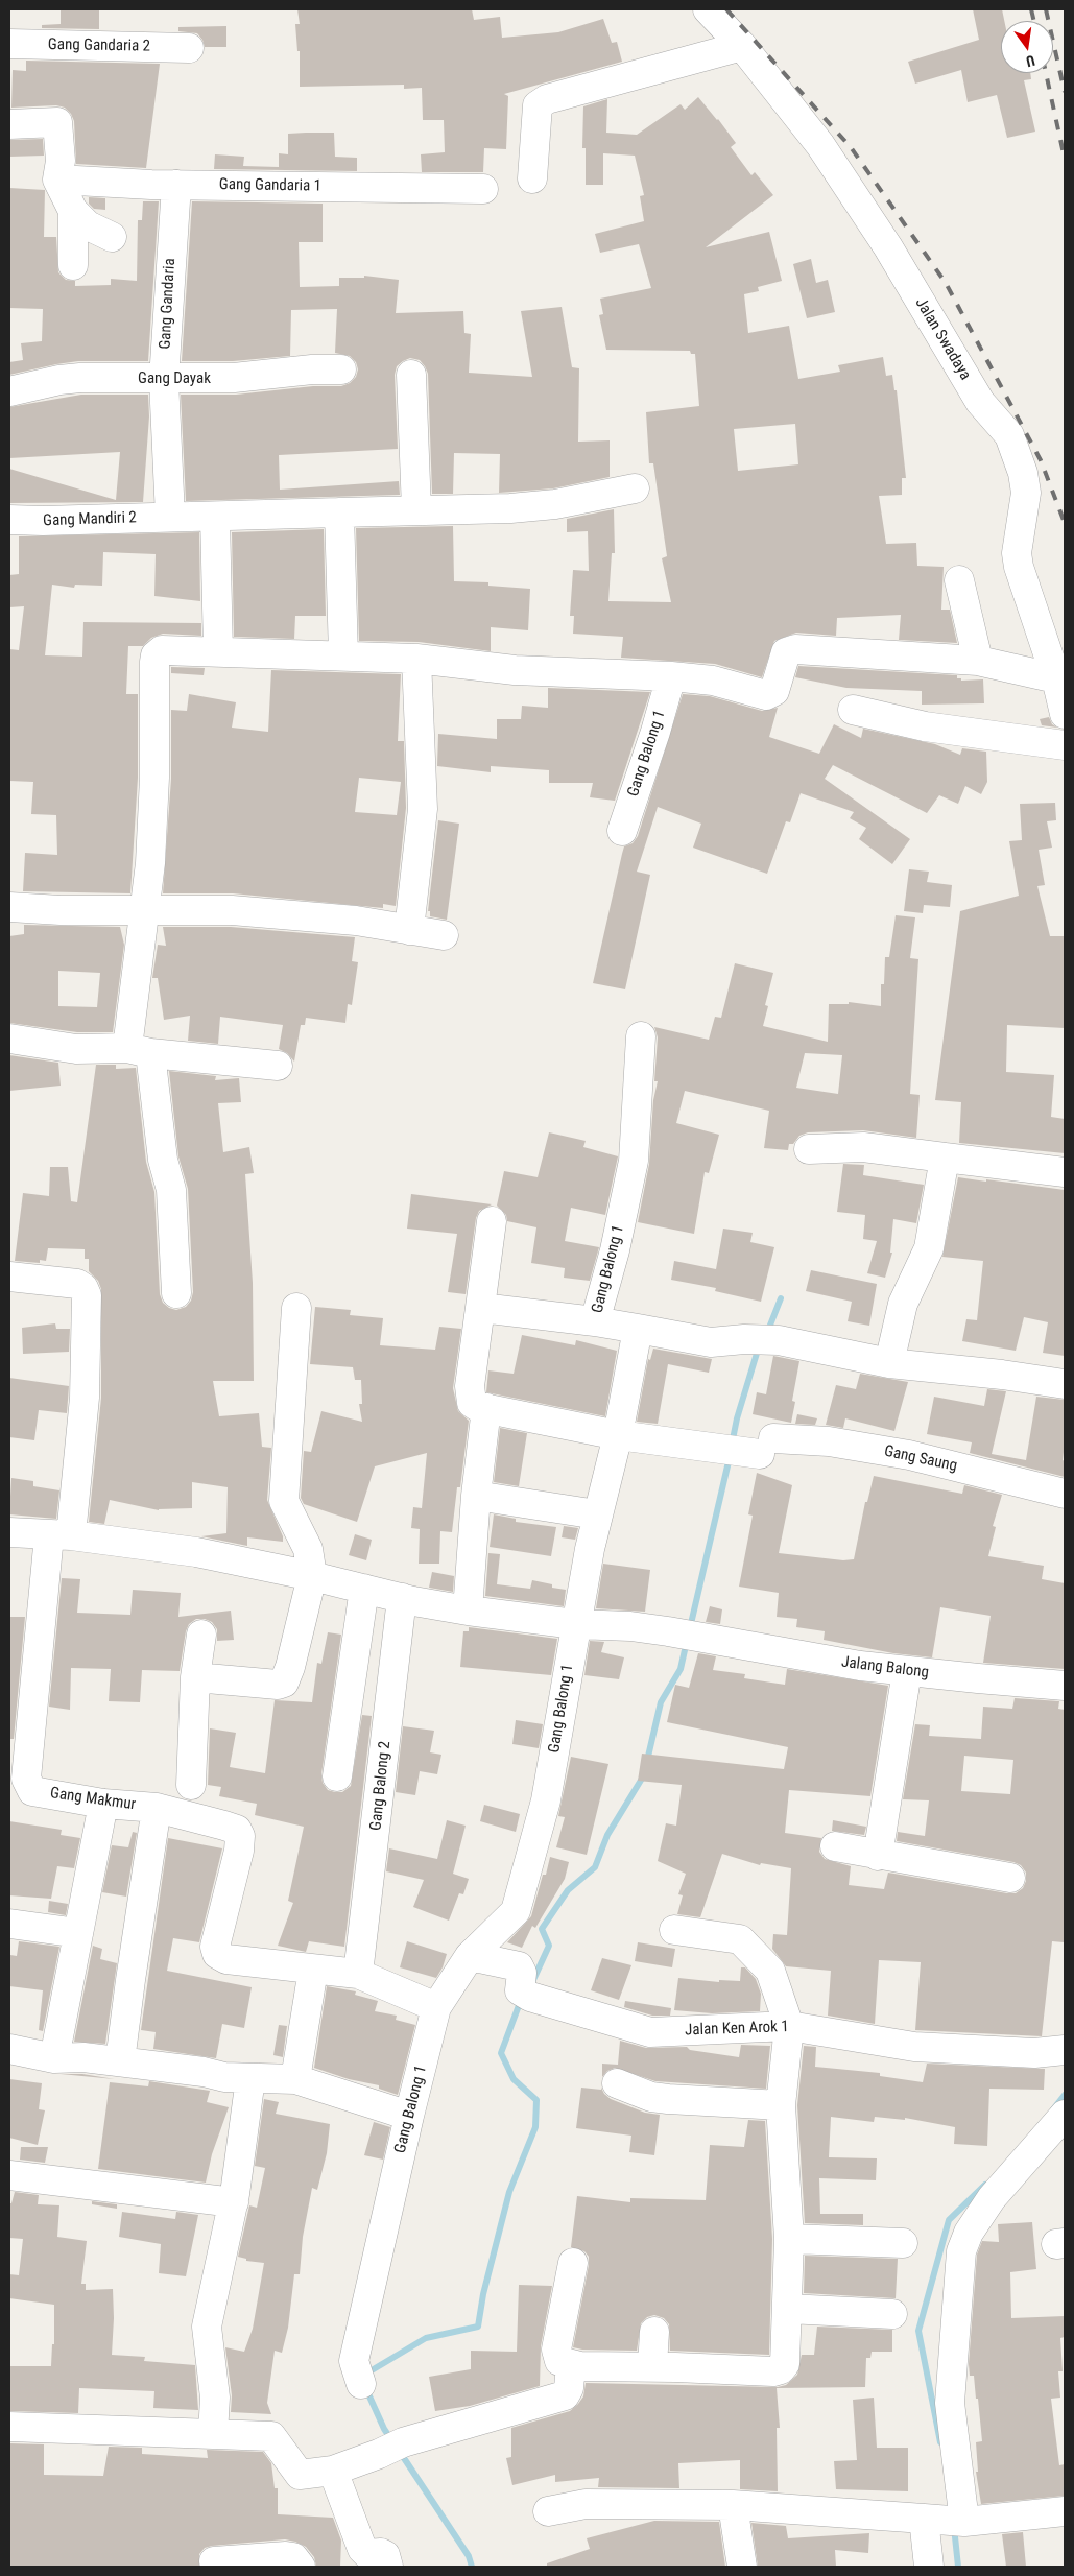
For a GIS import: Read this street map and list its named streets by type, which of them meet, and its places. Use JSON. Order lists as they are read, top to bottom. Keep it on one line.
{"streets":{"street":["Gang Gandaria 2","Gang Gandaria 1","Gang Gandaria","Jalan Swadaya","Gang Dayak","Gang Mandiri 2","Gang Balong 1","Gang Saung","Jalang Balong","Gang Balong 2","Gang Makmur","Jalan Ken Arok 1"]},"crossings":[["Gang Gandaria 1","Gang Gandaria"],["Gang Gandaria","Gang Dayak"],["Gang Gandaria","Gang Mandiri 2"],["Gang Balong 1","Gang Saung"],["Gang Balong 1","Jalang Balong"],["Gang Balong 1","Jalan Ken Arok 1"],["Jalang Balong","Gang Balong 2"],["Jalang Balong","Gang Makmur"]],"north":"bottom"}
